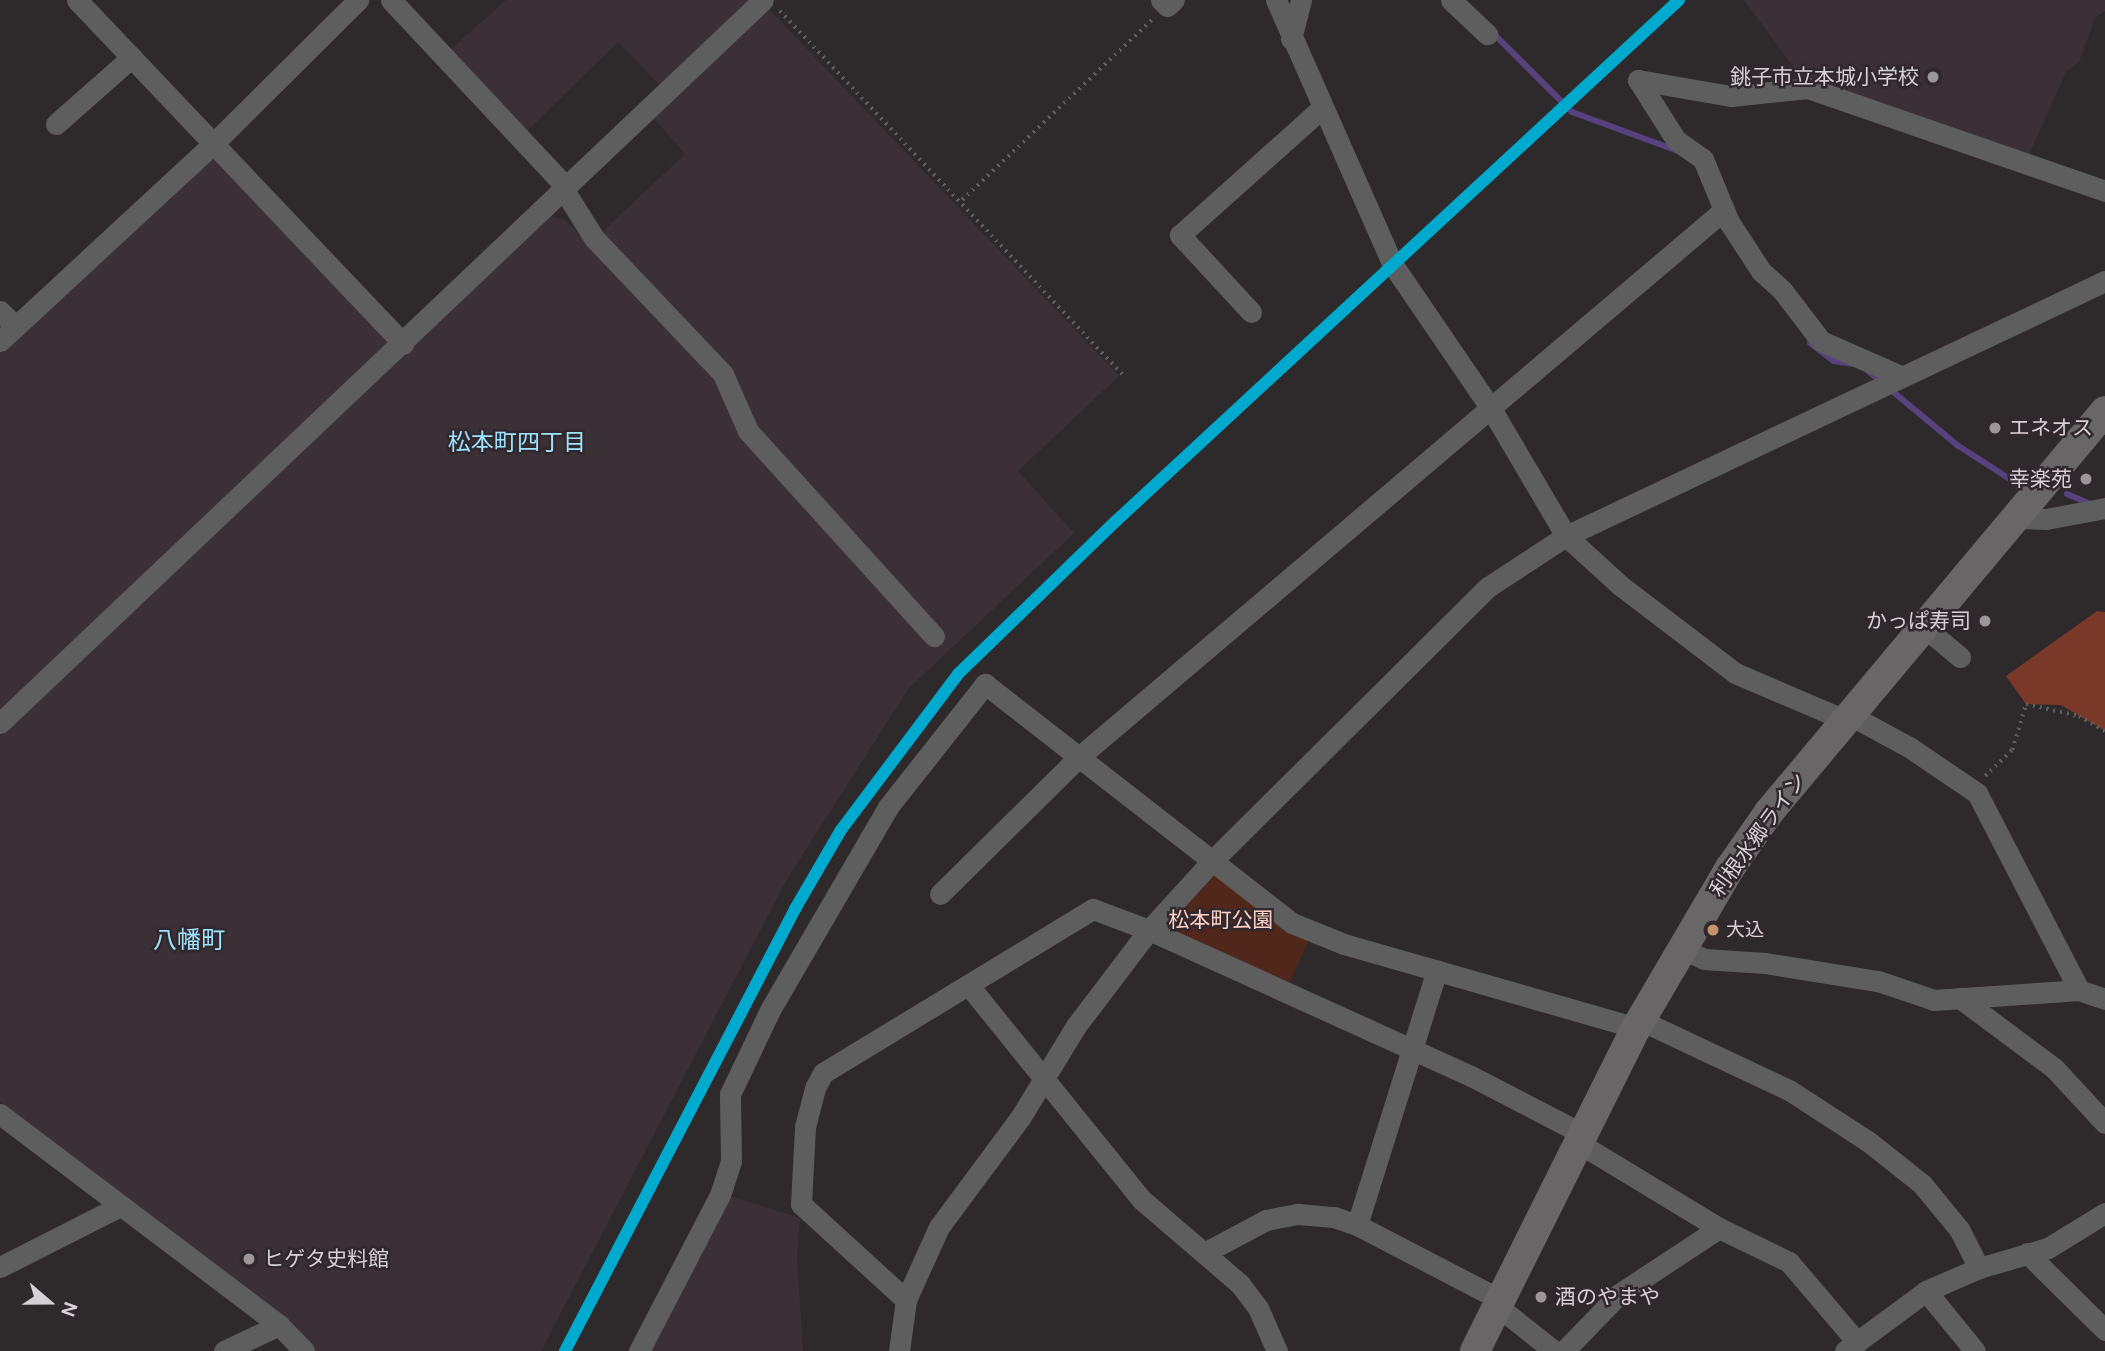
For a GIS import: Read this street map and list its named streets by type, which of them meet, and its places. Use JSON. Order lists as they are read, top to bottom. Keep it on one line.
{"streets":{"highway":["利根水郷ライン"]},"districts":["松本町四丁目","八幡町"],"parks":["松本町公園"],"places":["銚子市立本城小学校","エネオス","幸楽苑","かっぱ寿司","大込","ヒゲタ史料館","酒のやまや"],"north":"right"}
